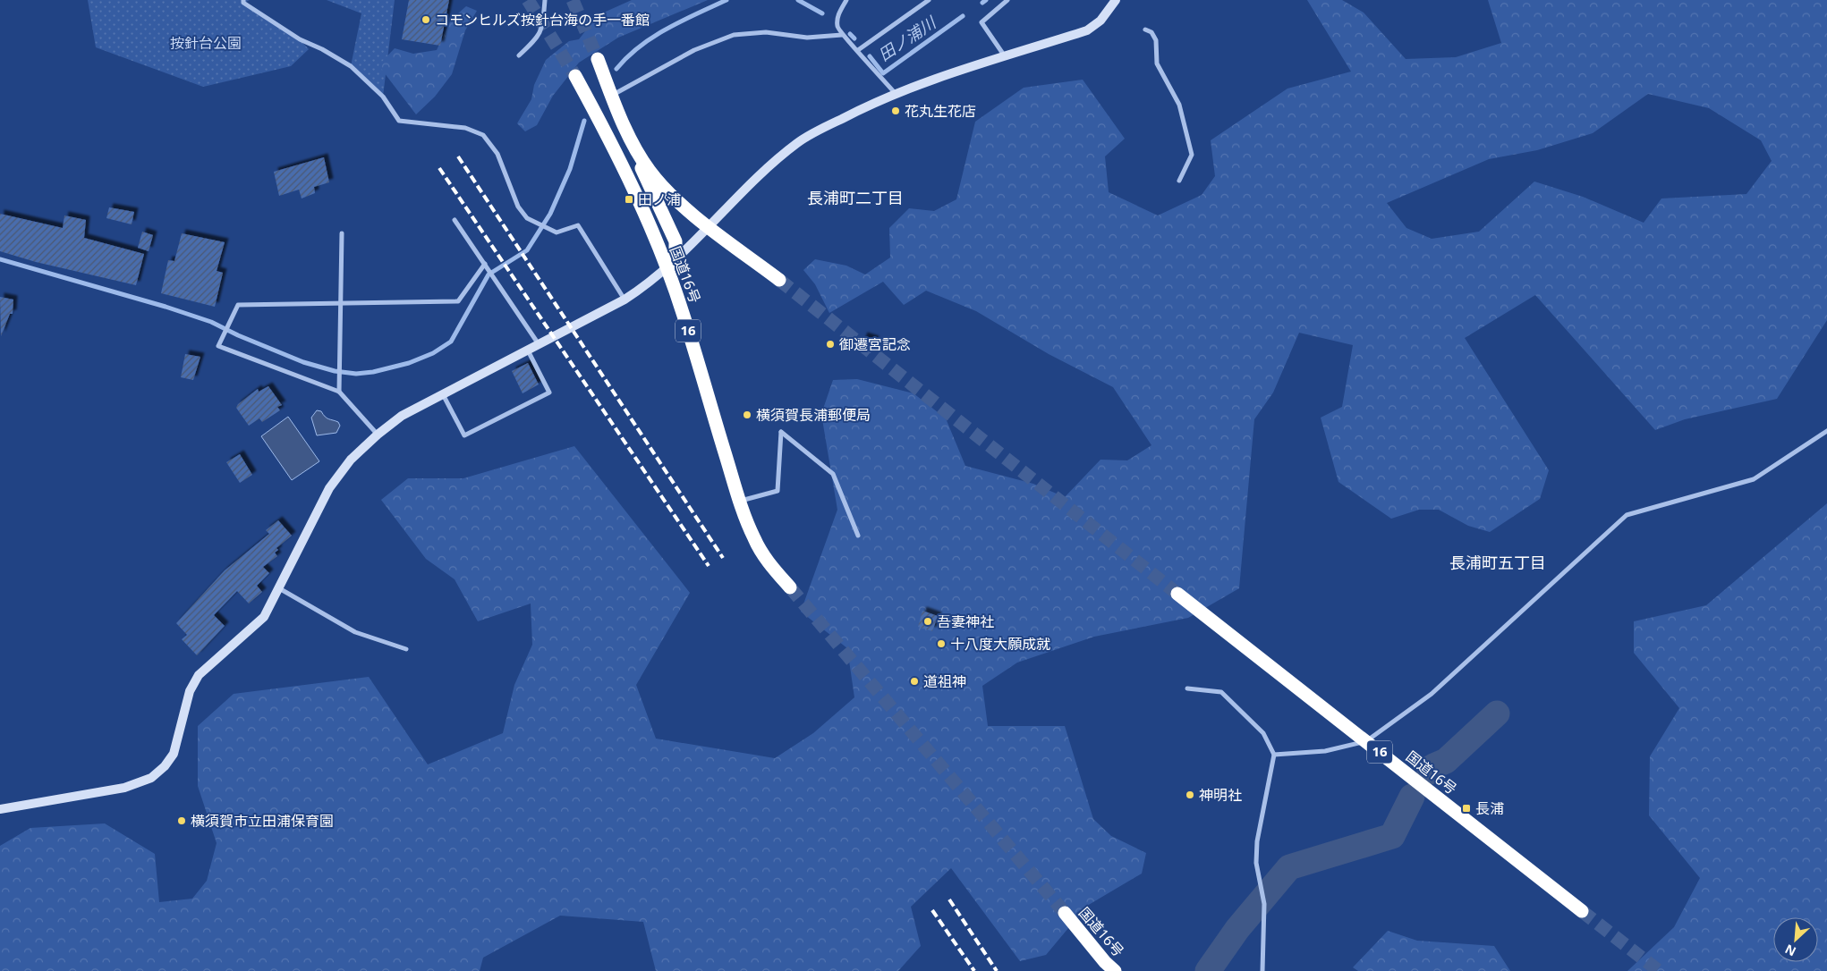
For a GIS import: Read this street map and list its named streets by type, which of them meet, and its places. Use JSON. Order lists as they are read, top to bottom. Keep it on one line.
{"streets":{"highway":["国道16号","16"]},"districts":["長浦町二丁目","長浦町五丁目"],"water":["田ノ浦川"],"parks":["按針台公園"],"places":{"other":["コモンヒルズ按針台海の手一番館","花丸生花店","御遷宮記念","横須賀長浦郵便局","吾妻神社","十八度大願成就","道祖神","神明社","横須賀市立田浦保育園"],"transit":["田ノ浦","長浦"]},"north":"bottom left"}
